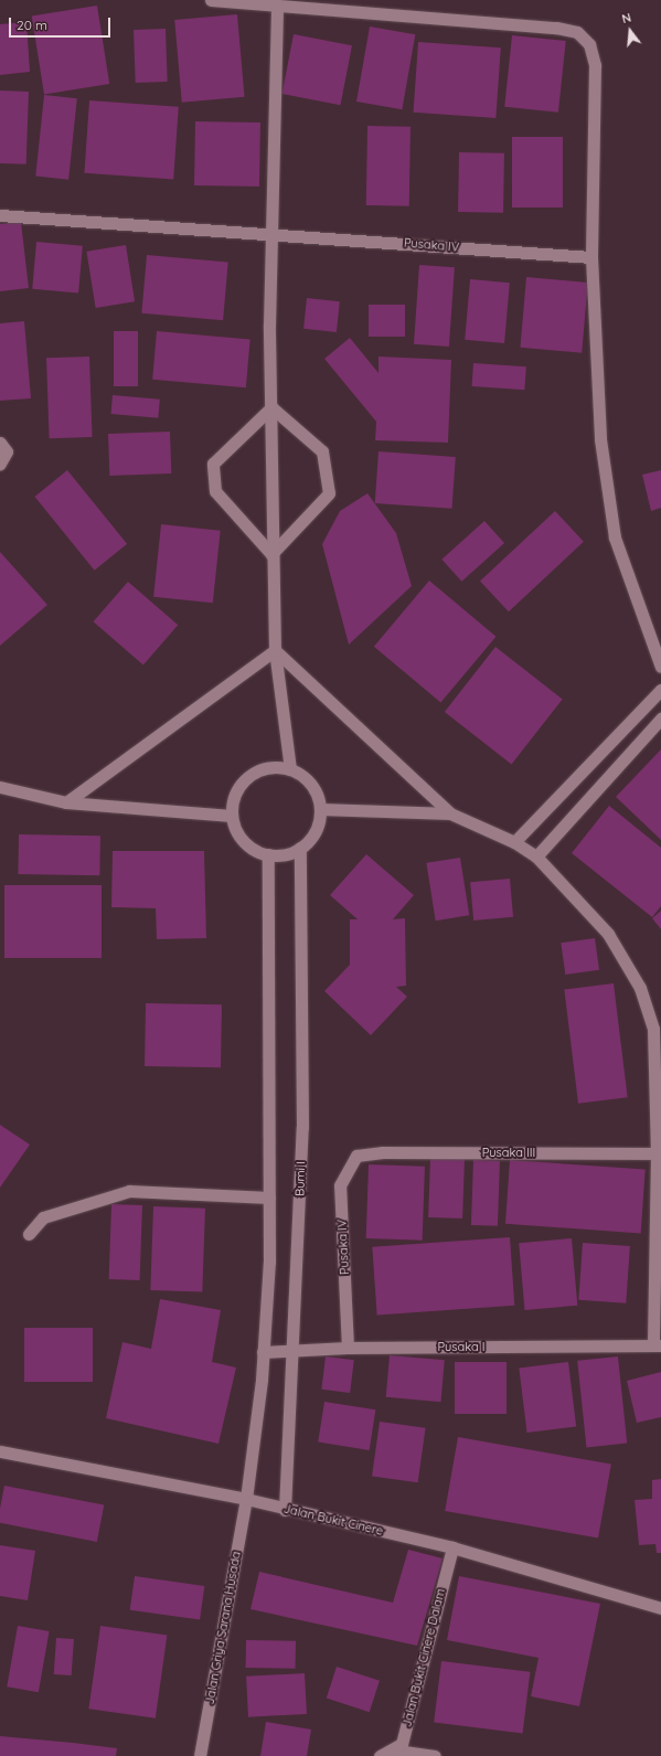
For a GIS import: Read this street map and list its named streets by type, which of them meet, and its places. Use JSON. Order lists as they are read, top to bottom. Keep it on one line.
{"streets":{"street":["Pusaka IV","Pusaka III","Bumi I","Pusaka I","Jalan Bukit Cinere","Jalan Griya Sarana Husada","Jalan Bukit Cinere Dalam"]},"crossings":[["Pusaka IV","Pusaka III"],["Pusaka IV","Pusaka I"],["Bumi I","Pusaka I"],["Bumi I","Jalan Bukit Cinere"],["Jalan Bukit Cinere","Jalan Griya Sarana Husada"],["Jalan Bukit Cinere","Jalan Bukit Cinere Dalam"]],"scale_bar":"20 m","north":"top"}
